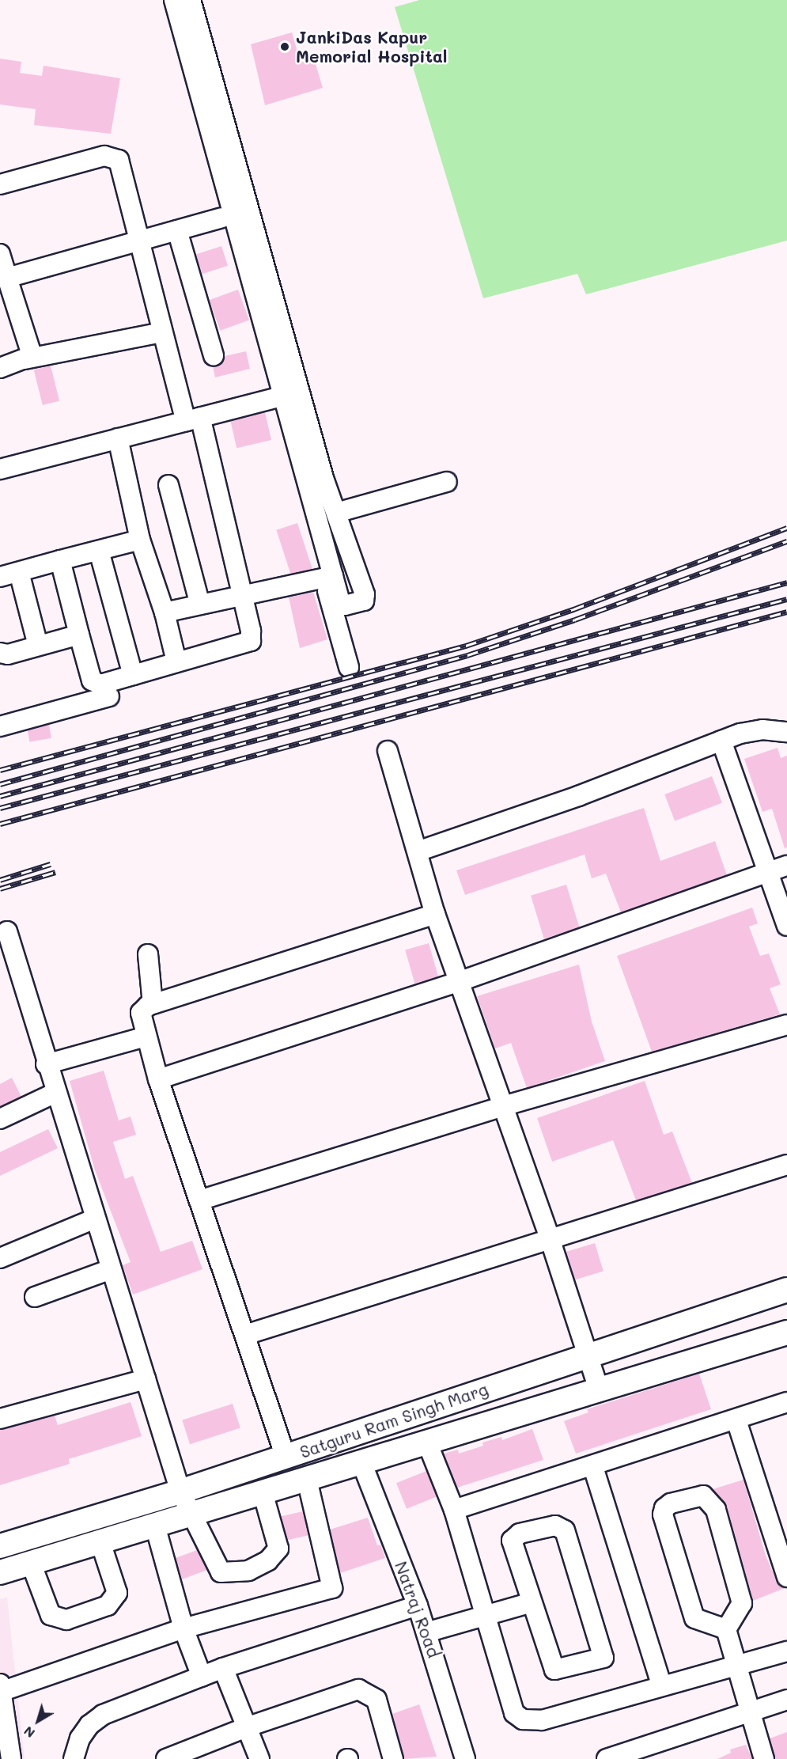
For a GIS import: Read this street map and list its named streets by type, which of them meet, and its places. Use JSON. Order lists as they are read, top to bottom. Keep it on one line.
{"streets":{"main road":["Satguru Ram Singh Marg"],"street":["Natraj Road"]},"crossings":[["Satguru Ram Singh Marg","Natraj Road"]],"places":["JankiDas Kapur Memorial Hospital"],"north":"bottom left"}
